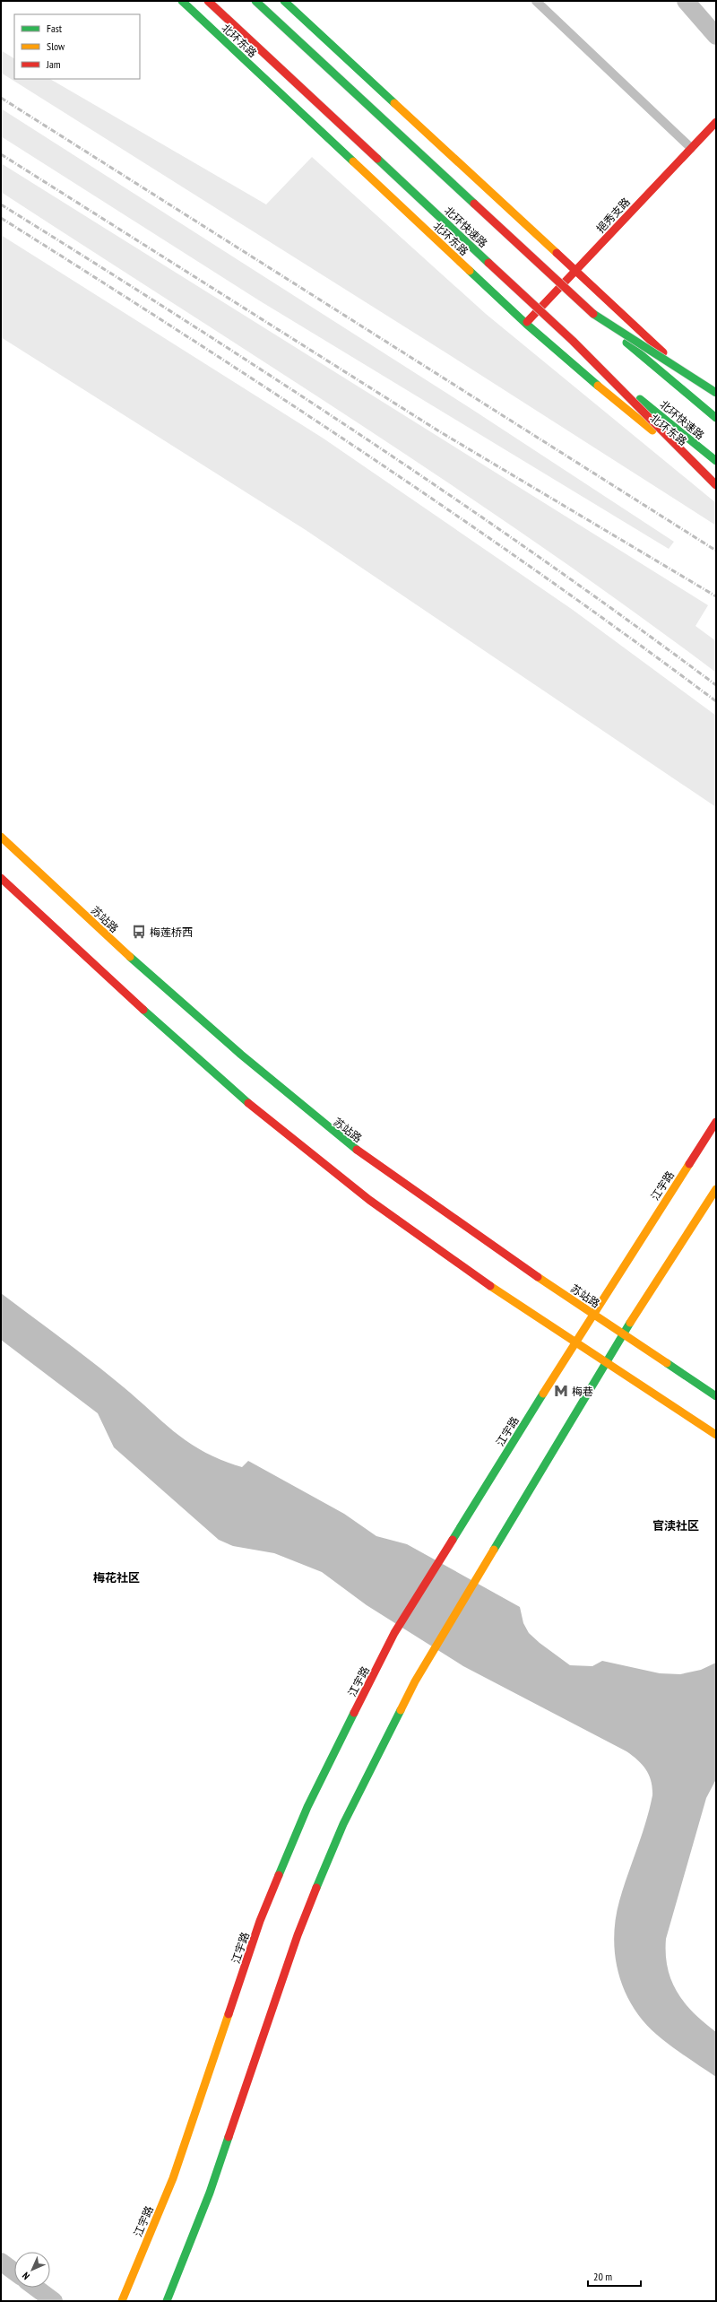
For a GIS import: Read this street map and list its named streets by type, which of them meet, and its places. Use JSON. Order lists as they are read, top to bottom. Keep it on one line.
{"streets":{"main road":["北环东路","挹秀支路","北环快速路","苏站路","江宇路"]},"crossings":[["北环东路","挹秀支路"],["苏站路","江宇路"]],"districts":["官渎社区","梅花社区"],"places":{"bus stop":["梅莲桥西"],"metro station":["梅巷"]},"legend":["Fast","Slow","Jam"],"scale_bar":"20 m","north":"bottom left"}
